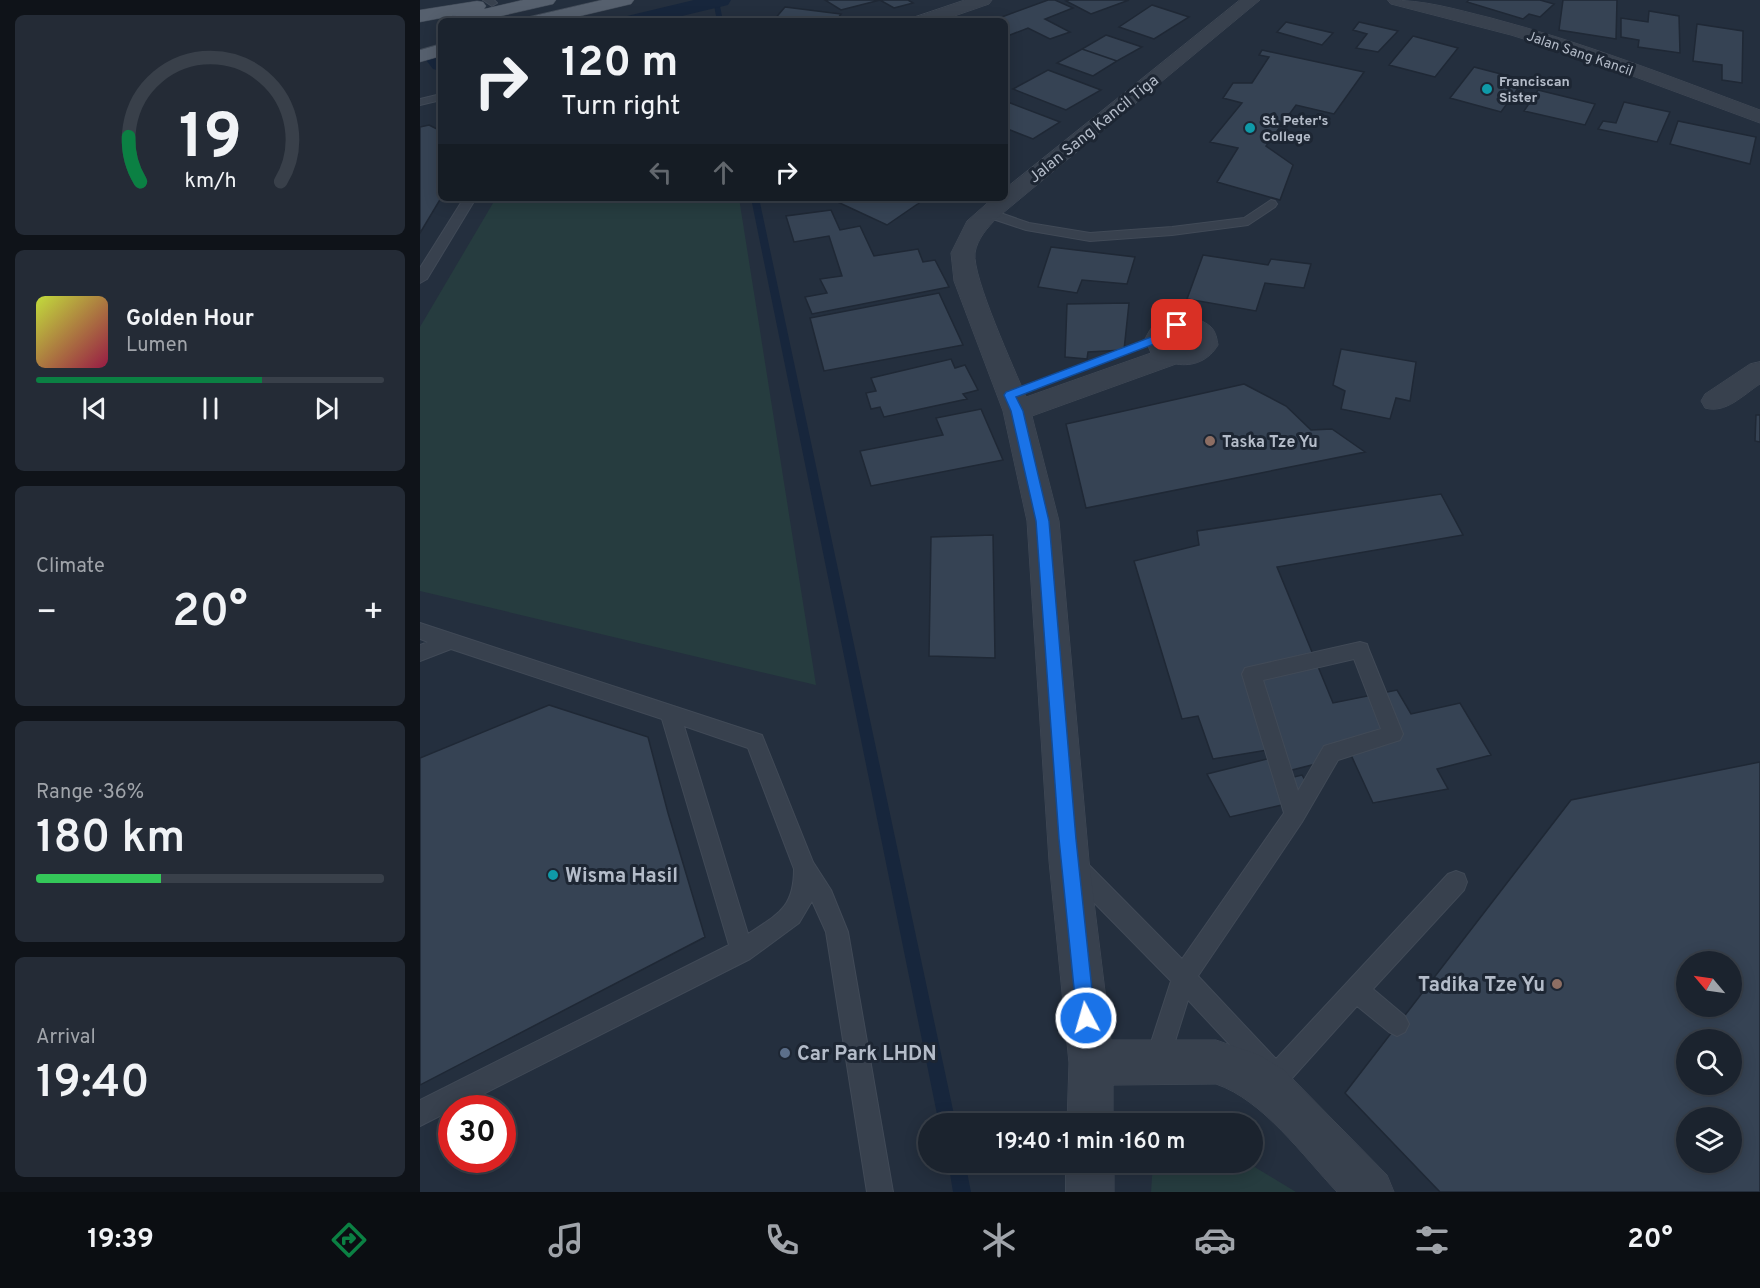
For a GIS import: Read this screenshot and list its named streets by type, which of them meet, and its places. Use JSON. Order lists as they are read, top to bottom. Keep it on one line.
{"streets":{"street":["Jalan Sang Kancil","Jalan Sang Kancil Tiga"]},"places":["Franciscan Sister","St. Peter's College","Taska Tze Yu","Wisma Hasil","Tadika Tze Yu","Car Park LHDN"],"north":"top left","page":{"turn":["120 m","Turn right"],"song":["Golden Hour","Lumen"],"tile":["Climate",["Range · 36%","180 km"],["Arrival","19:40"]],"heat":["−","20°","+"],"limit":"30","trip":"19:40 · 1 min · 160 m","tabs":["19:39","20°"],"gauge":["19","km/h"]}}
